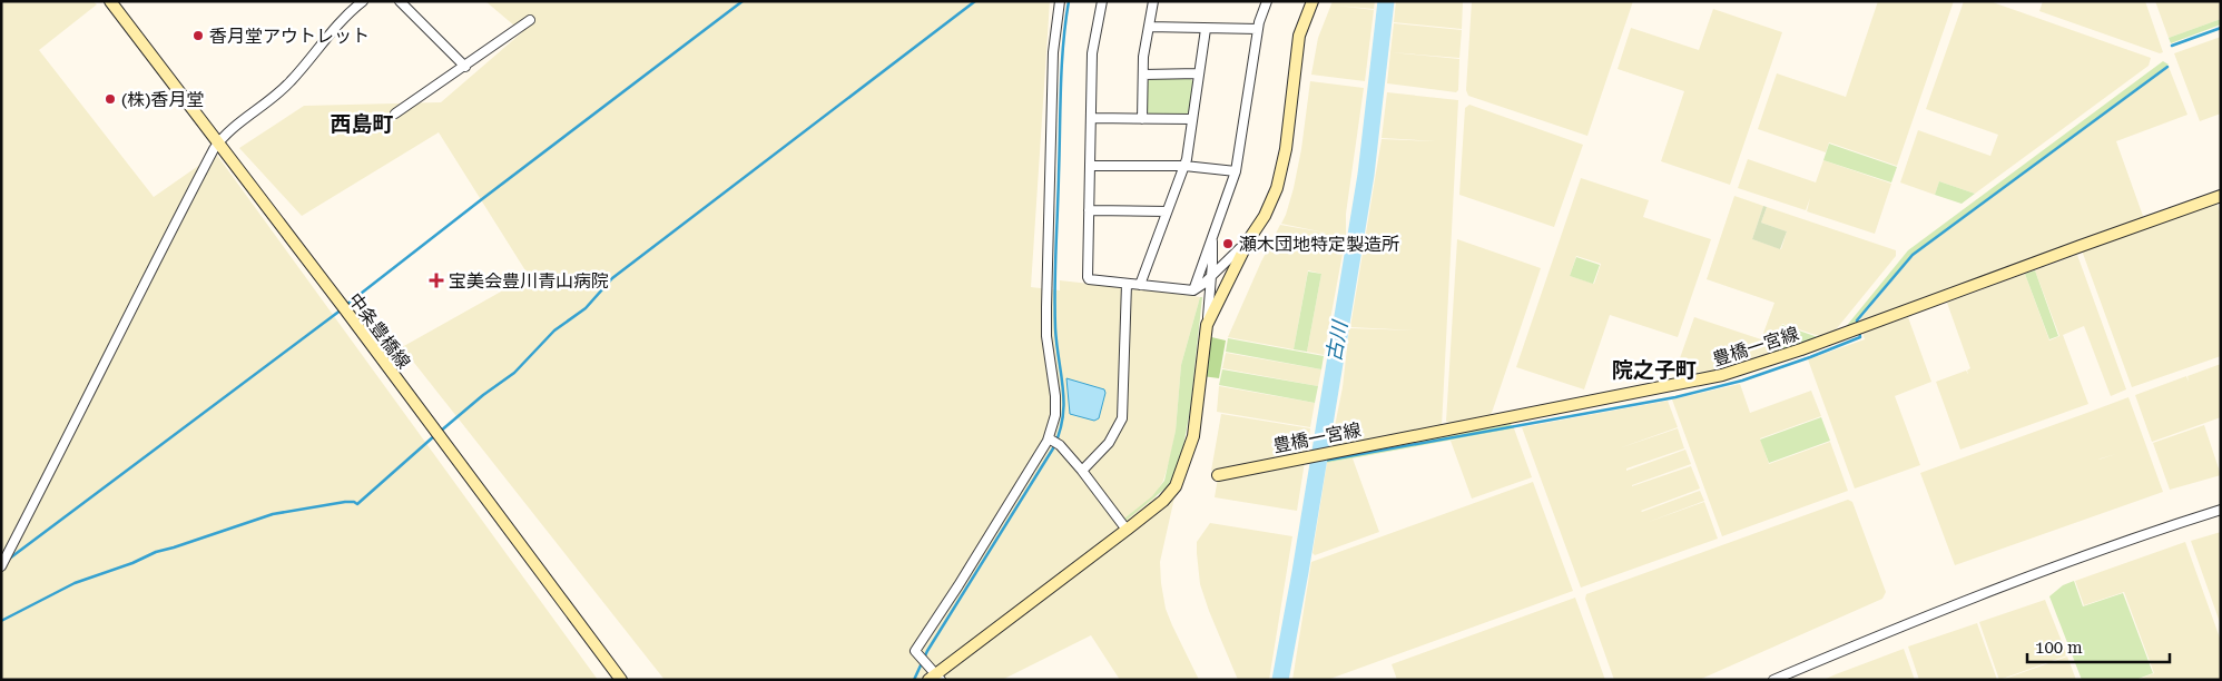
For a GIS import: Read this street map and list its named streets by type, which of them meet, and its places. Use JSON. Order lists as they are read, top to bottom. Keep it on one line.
{"streets":{"main road":["中条豊橋線","豊橋一宮線"]},"districts":["西島町","院之子町"],"water":["古川"],"places":{"other":["香月堂アウトレット","(株)香月堂","瀬木団地特定製造所"],"health":["宝美会豊川青山病院"]},"scale_bar":"100 m"}
